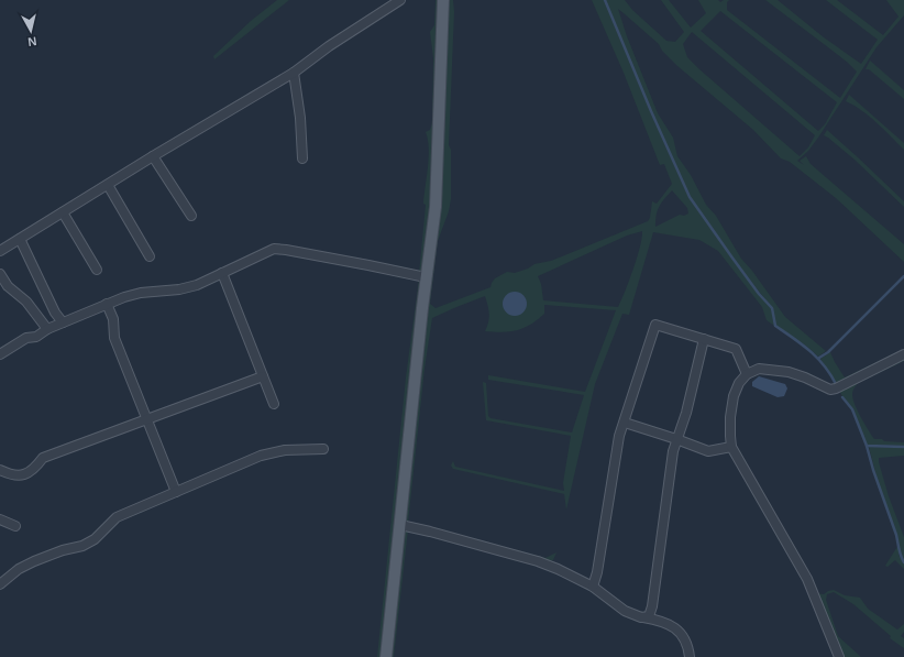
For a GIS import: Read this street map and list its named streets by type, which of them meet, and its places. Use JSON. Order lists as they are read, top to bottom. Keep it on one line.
{"north":"bottom"}
